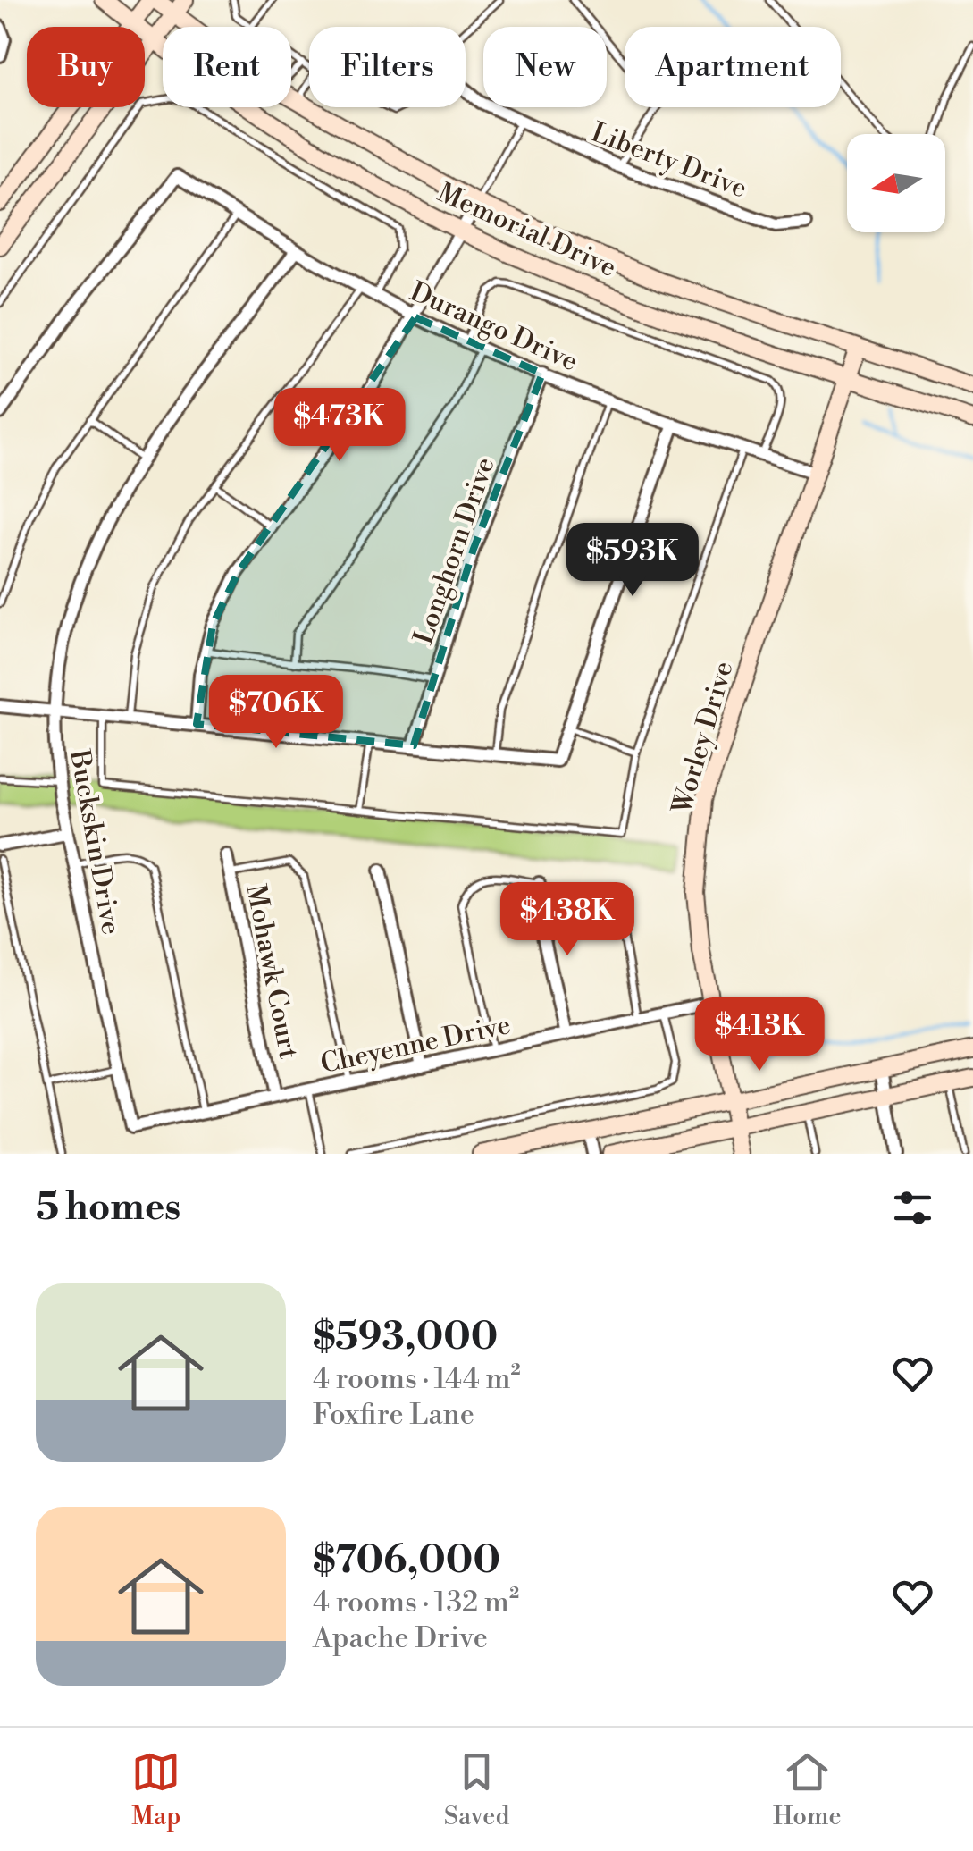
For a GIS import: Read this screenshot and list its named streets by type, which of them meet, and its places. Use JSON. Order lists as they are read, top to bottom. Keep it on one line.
{"streets":{"street":["Liberty Drive","Memorial Drive","Durango Drive","Longhorn Drive","Worley Drive","Buckskin Drive","Mohawk Court","Cheyenne Drive"]},"crossings":[["Memorial Drive","Worley Drive"],["Durango Drive","Longhorn Drive"],["Durango Drive","Worley Drive"],["Durango Drive","Buckskin Drive"],["Worley Drive","Cheyenne Drive"],["Buckskin Drive","Cheyenne Drive"],["Mohawk Court","Cheyenne Drive"]],"north":"left","page":{"chip":["Buy","Rent","Filters","New","Apartment"],"price":["$473K","$593K","$706K","$438K","$413K"],"heading":"5 homes","list":[{"name":"$593,000","note":"4 rooms · 144 m² · Foxfire Lane"},{"name":"$706,000","note":"4 rooms · 132 m² · Apache Drive"}],"tabs":["Map","Saved","Home"]}}
